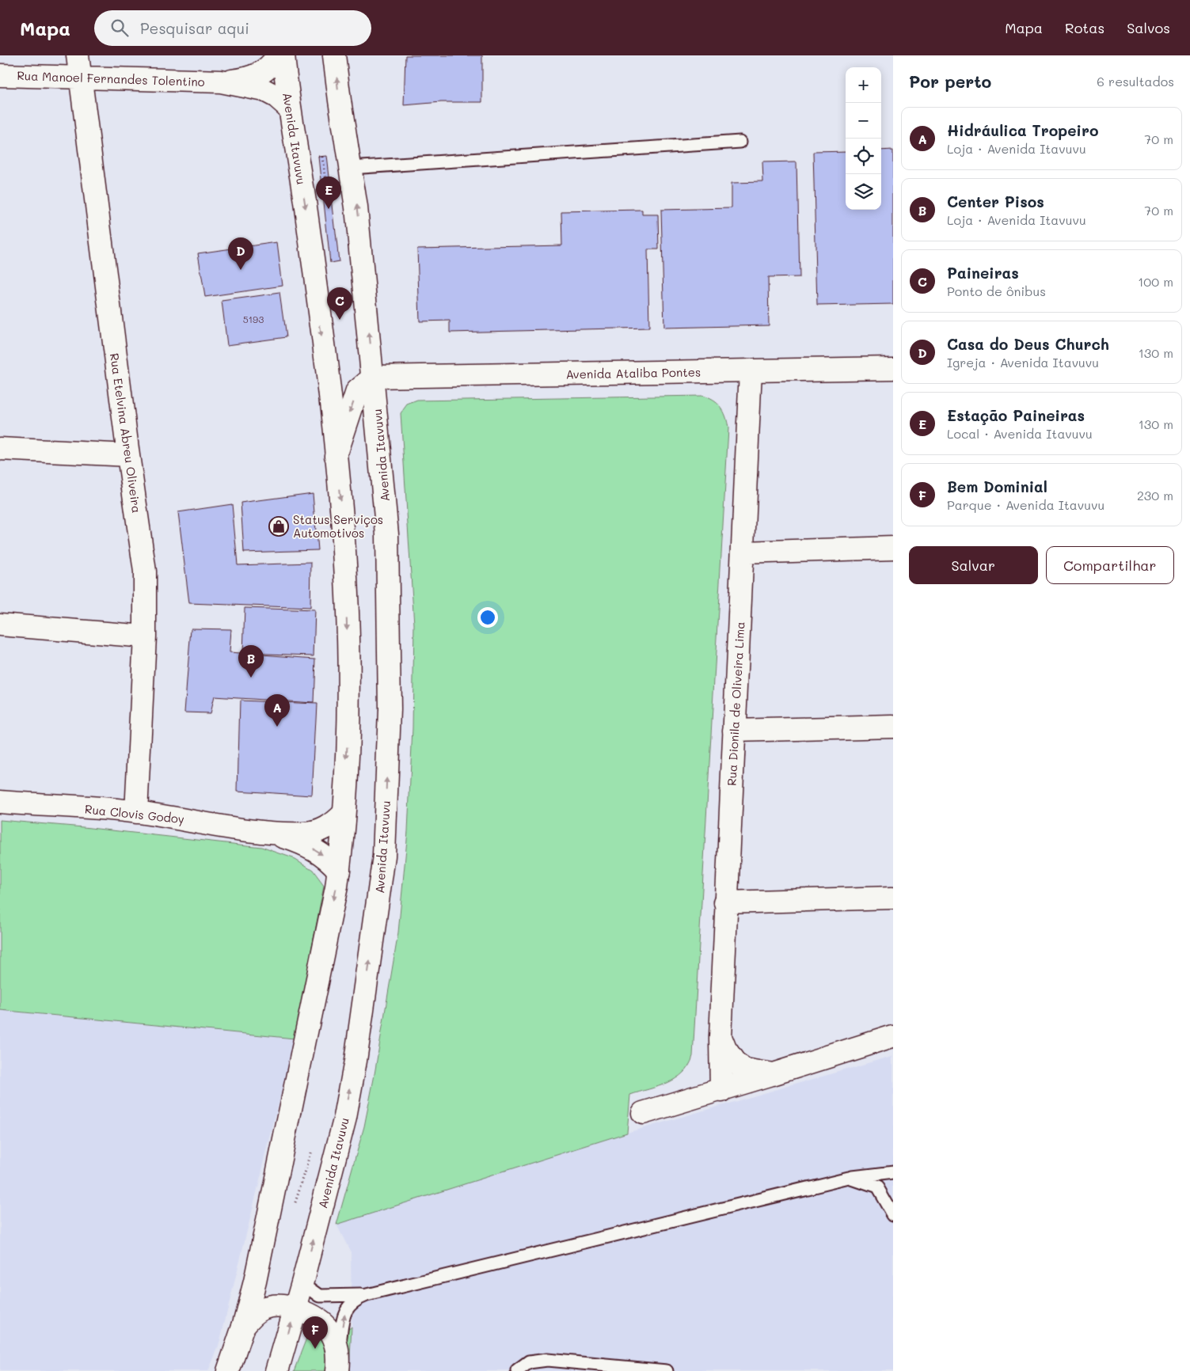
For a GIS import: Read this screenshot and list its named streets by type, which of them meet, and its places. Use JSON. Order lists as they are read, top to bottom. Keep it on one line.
{"streets":{"street":["Rua Manoel Fernandes Tolentino","Avenida Itavuvu","Avenida Ataliba Pontes","Rua Etelvina Abreu Oliveira","Rua Dionila de Oliveira Lima","Rua Clovis Godoy"]},"crossings":[["Rua Manoel Fernandes Tolentino","Avenida Itavuvu"],["Rua Manoel Fernandes Tolentino","Rua Etelvina Abreu Oliveira"],["Avenida Itavuvu","Avenida Ataliba Pontes"],["Avenida Itavuvu","Rua Clovis Godoy"],["Avenida Ataliba Pontes","Rua Dionila de Oliveira Lima"],["Rua Etelvina Abreu Oliveira","Rua Clovis Godoy"]],"places":{"shop":["Status Serviços Automotivos"]},"house_numbers":["5193"],"page":{"header":"Mapa","search":"Pesquisar aqui","nav":["Mapa","Rotas","Salvos"],"heading":["Por perto","6 resultados"],"map_buttons":["+","−"],"list":[{"mark":"A","name":"Hidráulica Tropeiro","note":"Loja · Avenida Itavuvu","value":"70 m"},{"mark":"B","name":"Center Pisos","note":"Loja · Avenida Itavuvu","value":"70 m"},{"mark":"C","name":"Paineiras","note":"Ponto de ônibus","value":"100 m"},{"mark":"D","name":"Casa do Deus Church","note":"Igreja · Avenida Itavuvu","value":"130 m"},{"mark":"E","name":"Estação Paineiras","note":"Local · Avenida Itavuvu","value":"130 m"},{"mark":"F","name":"Bem Dominial","note":"Parque · Avenida Itavuvu","value":"230 m"}],"pins":["E","D","C","B","A","F"],"buttons":["Salvar","Compartilhar"]}}
